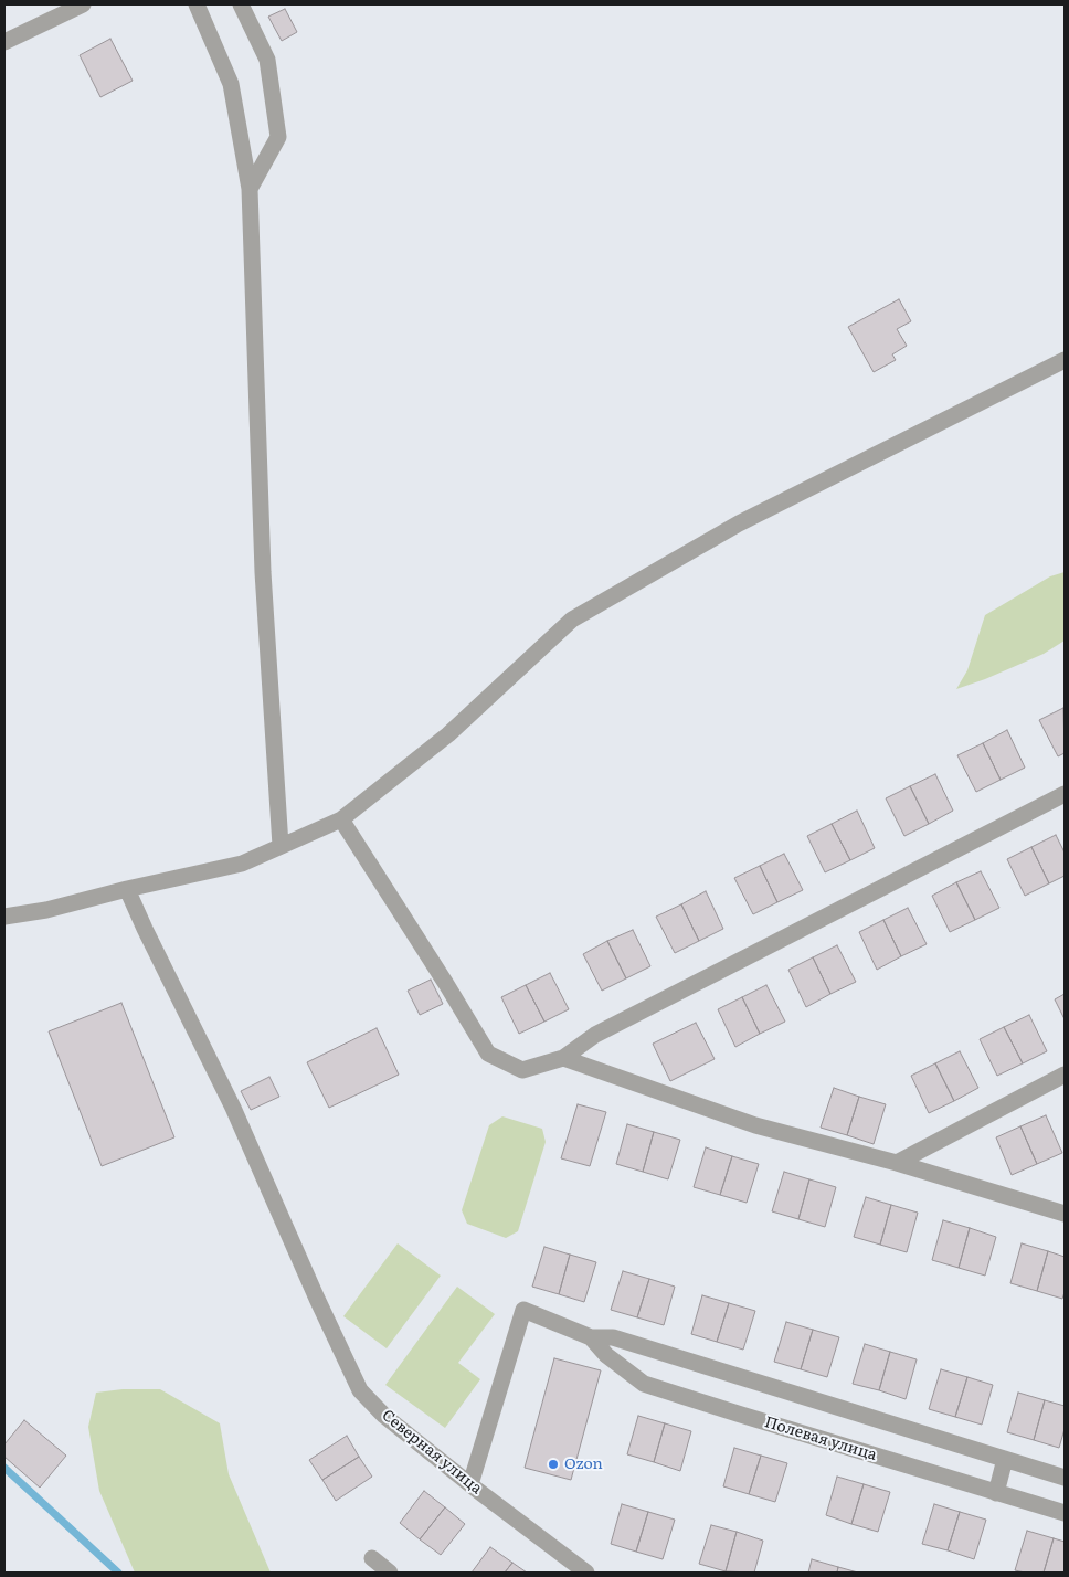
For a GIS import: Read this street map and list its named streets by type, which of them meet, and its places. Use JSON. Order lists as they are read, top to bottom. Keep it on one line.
{"streets":{"street":["Полевая улица","Северная улица"]},"crossings":[["Полевая улица","Северная улица"]],"places":["Ozon"]}
